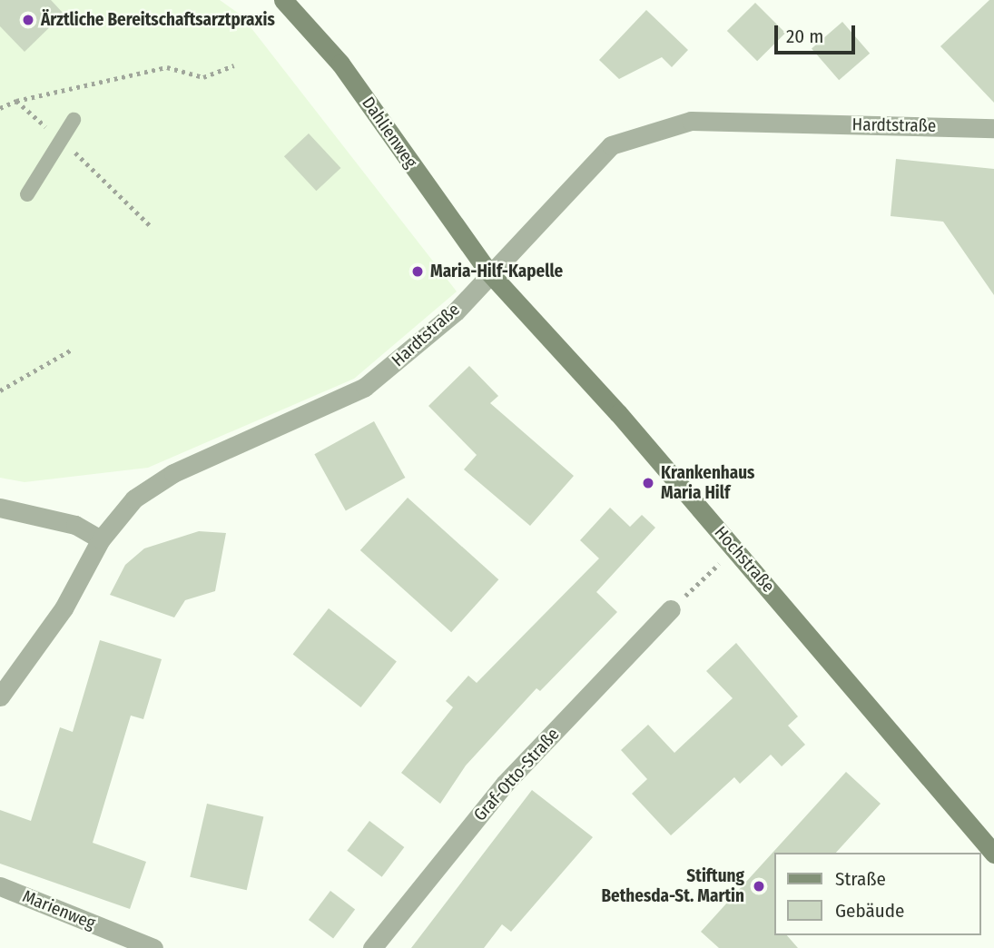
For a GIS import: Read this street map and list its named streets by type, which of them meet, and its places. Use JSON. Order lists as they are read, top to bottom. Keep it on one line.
{"streets":{"street":["Hardtstraße","Dahlienweg","Hochstraße","Graf-Otto-Straße","Marienweg"]},"crossings":[["Hardtstraße","Dahlienweg"],["Hardtstraße","Hochstraße"],["Dahlienweg","Hochstraße"]],"places":["Ärztliche Bereitschaftsarztpraxis","Maria-Hilf-Kapelle","Krankenhaus Maria Hilf","Stiftung Bethesda-St. Martin"],"legend":["Straße","Gebäude"],"scale_bar":"20 m"}
